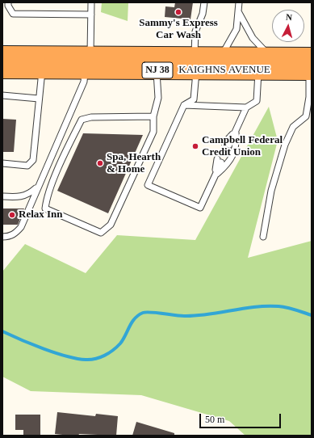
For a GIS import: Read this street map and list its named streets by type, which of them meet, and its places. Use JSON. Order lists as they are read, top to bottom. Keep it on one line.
{"streets":{"highway":["NJ 38","KAIGHNS AVENUE"]},"places":["Sammy's Express Car Wash","Campbell Federal Credit Union","Spa, Hearth & Home","Relax Inn"],"scale_bar":"50 m","north":"top"}
